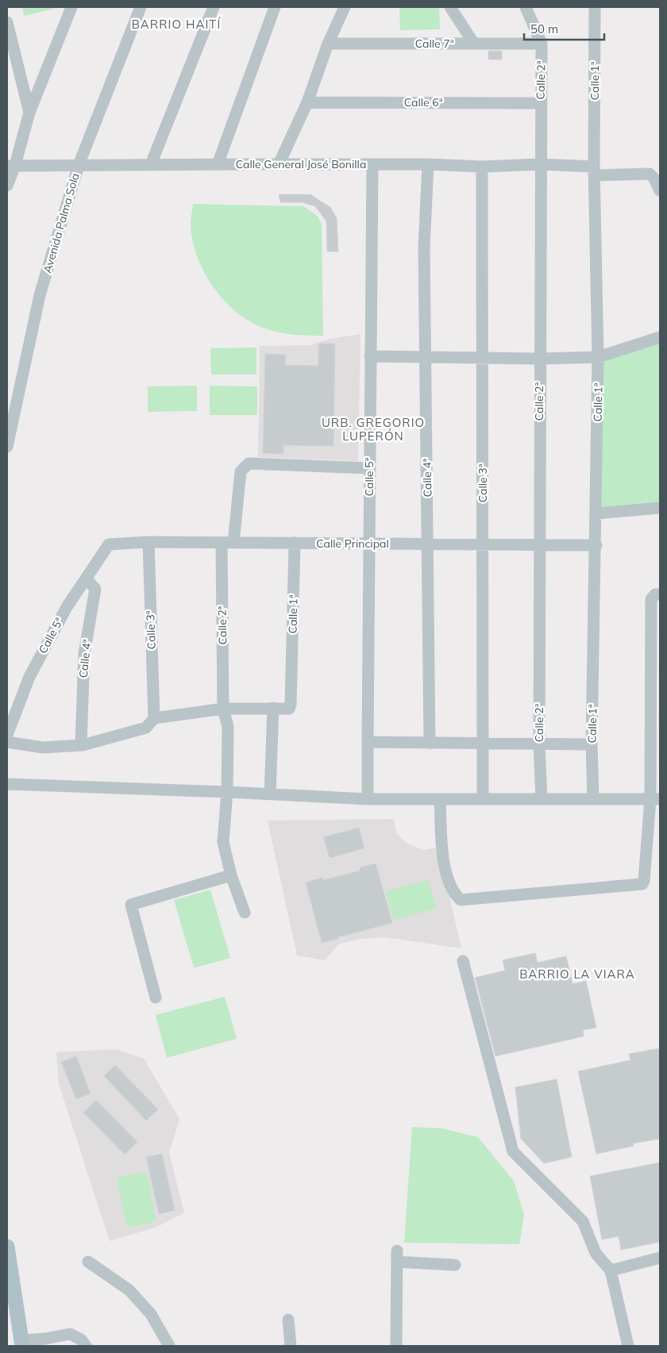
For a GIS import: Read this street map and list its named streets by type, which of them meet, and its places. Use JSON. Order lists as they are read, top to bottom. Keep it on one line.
{"streets":{"street":["Calle 7ª","Calle 2ª","Calle 1ª","Calle 6ª","Calle General José Bonilla","Avenida Palma Sola","Calle 5ª","Calle 4ª","Calle 3ª","Calle Principal"]},"crossings":[["Calle 7ª","Calle 2ª"],["Calle 2ª","Calle 6ª"],["Calle 2ª","Calle General José Bonilla"],["Calle 2ª","Calle Principal"],["Calle 1ª","Calle General José Bonilla"],["Calle 1ª","Calle Principal"],["Calle General José Bonilla","Avenida Palma Sola"],["Calle General José Bonilla","Calle 5ª"],["Calle General José Bonilla","Calle 4ª"],["Calle General José Bonilla","Calle 3ª"],["Calle 5ª","Calle 4ª"],["Calle 5ª","Calle Principal"],["Calle 4ª","Calle Principal"],["Calle 3ª","Calle Principal"]],"districts":["BARRIO HAITÍ","URB. GREGORIO LUPERÓN","BARRIO LA VIARA"],"scale_bar":"50 m"}
